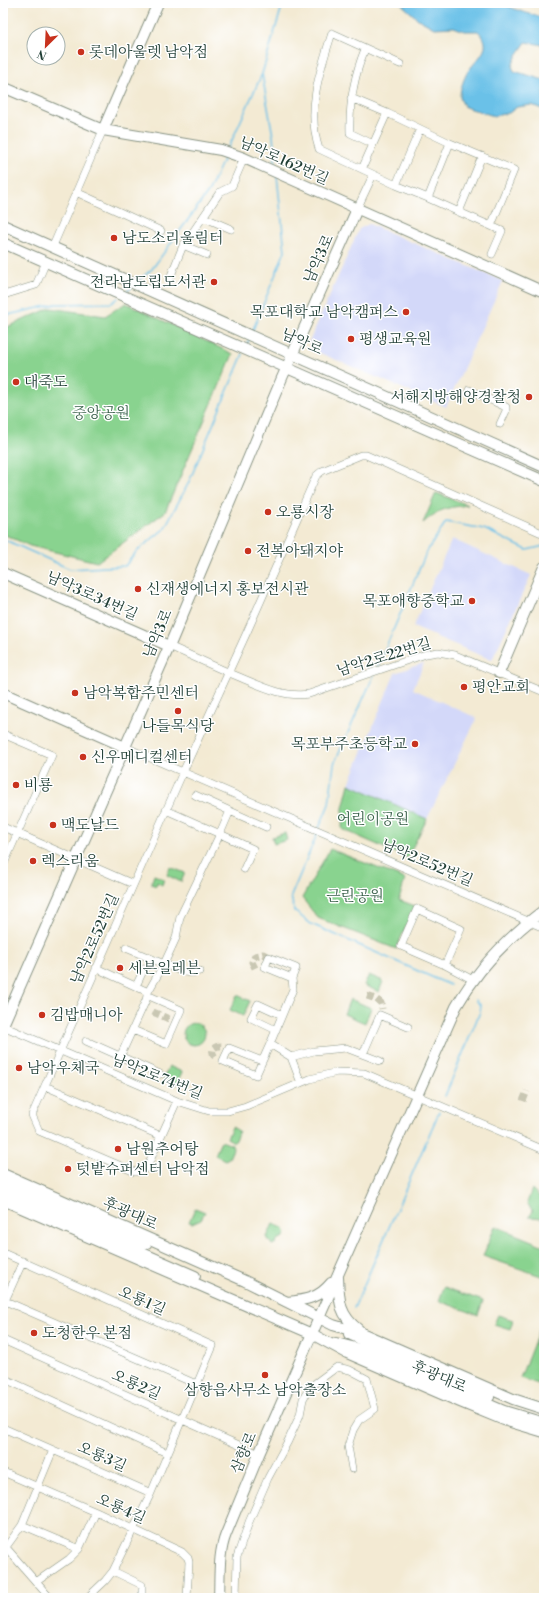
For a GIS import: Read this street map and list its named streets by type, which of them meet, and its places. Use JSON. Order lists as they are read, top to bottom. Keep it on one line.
{"streets":{"street":["남악로162번길","남악3로","남악로","남악3로34번길","남악2로22번길","남악2로52번길","남악2로74번길","후광대로","오룡1길","오룡2길","삼향로","오룡3길","오룡4길"]},"crossings":[["남악로162번길","남악3로"],["남악3로","남악로"],["남악3로","남악3로34번길"],["남악3로","남악2로22번길"],["남악3로","남악2로52번길"],["남악3로","남악2로74번길"],["남악3로34번길","남악2로22번길"],["남악2로52번길","남악2로74번길"],["남악2로52번길","삼향로"],["남악2로74번길","삼향로"],["후광대로","삼향로"],["오룡1길","오룡2길"],["오룡2길","삼향로"]],"parks":["중앙공원","어린이공원","근린공원"],"places":["롯데아울렛 남악점","남도소리울림터","전라남도립도서관","목포대학교 남악캠퍼스","평생교육원","대죽도","서해지방해양경찰청","오룡시장","전복아돼지야","신재생에너지 홍보전시관","목포애향중학교","평안교회","남악복합주민센터","나들목식당","목포부주초등학교","신우메디컬센터","비룡","맥도날드","렉스리움","세븐일레븐","김밥매니아","남악우체국","남원추어탕","텃밭슈퍼센터 남악점","도청한우 본점","삼향읍사무소 남악출장소"],"north":"bottom left"}
